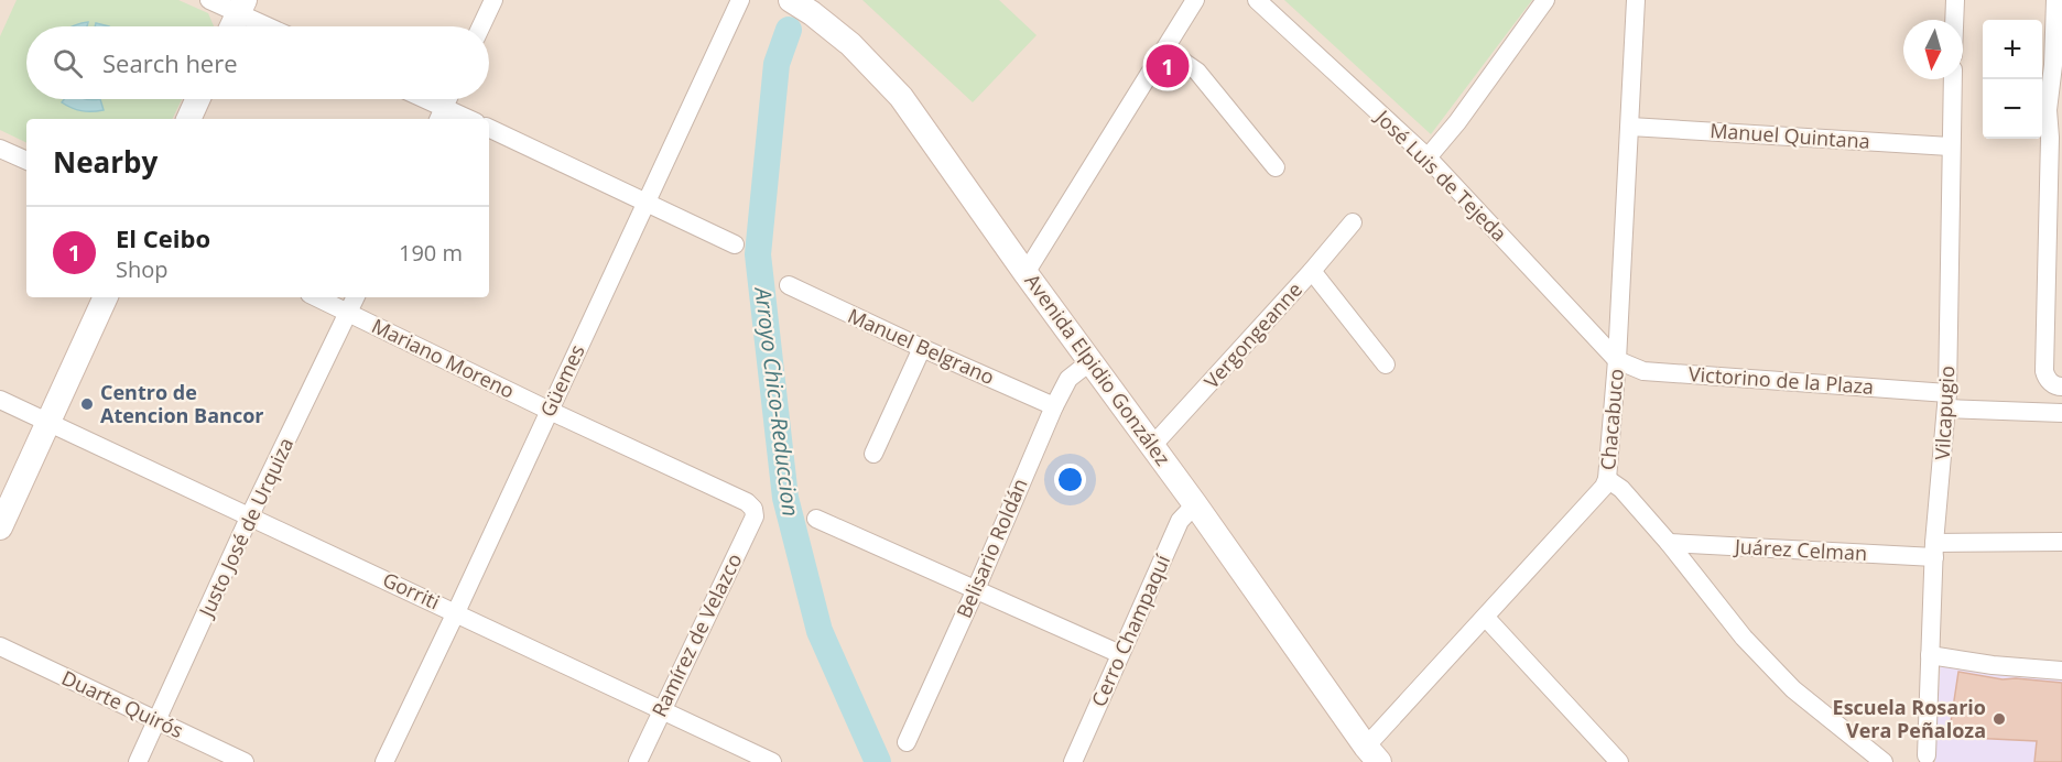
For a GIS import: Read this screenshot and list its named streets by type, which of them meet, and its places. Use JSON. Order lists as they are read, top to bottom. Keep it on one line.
{"streets":{"main road":["Avenida Elpidio González"],"street":["Manuel Quintana","José Luis de Tejeda","Vergongeanne","Manuel Belgrano","Mariano Moreno","Güemes","Victorino de la Plaza","Vilcapugio","Chacabuco","Justo José de Urquiza","Belisario Roldán","Juárez Celman","Gorriti","Cerro Champaquí","Ramírez de Velazco","Duarte Quirós"]},"crossings":[["Manuel Quintana","Vilcapugio"],["Manuel Quintana","Chacabuco"],["José Luis de Tejeda","Victorino de la Plaza"],["José Luis de Tejeda","Chacabuco"],["Vergongeanne","Avenida Elpidio González"],["Manuel Belgrano","Belisario Roldán"],["Mariano Moreno","Güemes"],["Mariano Moreno","Justo José de Urquiza"],["Mariano Moreno","Ramírez de Velazco"],["Avenida Elpidio González","Chacabuco"],["Avenida Elpidio González","Belisario Roldán"],["Avenida Elpidio González","Cerro Champaquí"],["Güemes","Gorriti"],["Victorino de la Plaza","Vilcapugio"],["Victorino de la Plaza","Chacabuco"],["Vilcapugio","Juárez Celman"],["Justo José de Urquiza","Gorriti"],["Justo José de Urquiza","Duarte Quirós"],["Gorriti","Ramírez de Velazco"]],"water":["Arroyo Chico-Reduccion"],"places":["Centro de Atencion Bancor","Escuela Rosario Vera Peñaloza"],"north":"bottom","page":{"map_buttons":["+","−"],"search":"Search here","pins":"1","heading":"Nearby","list":[{"mark":"1","name":"El Ceibo","note":"Shop","value":"190 m"}]}}
